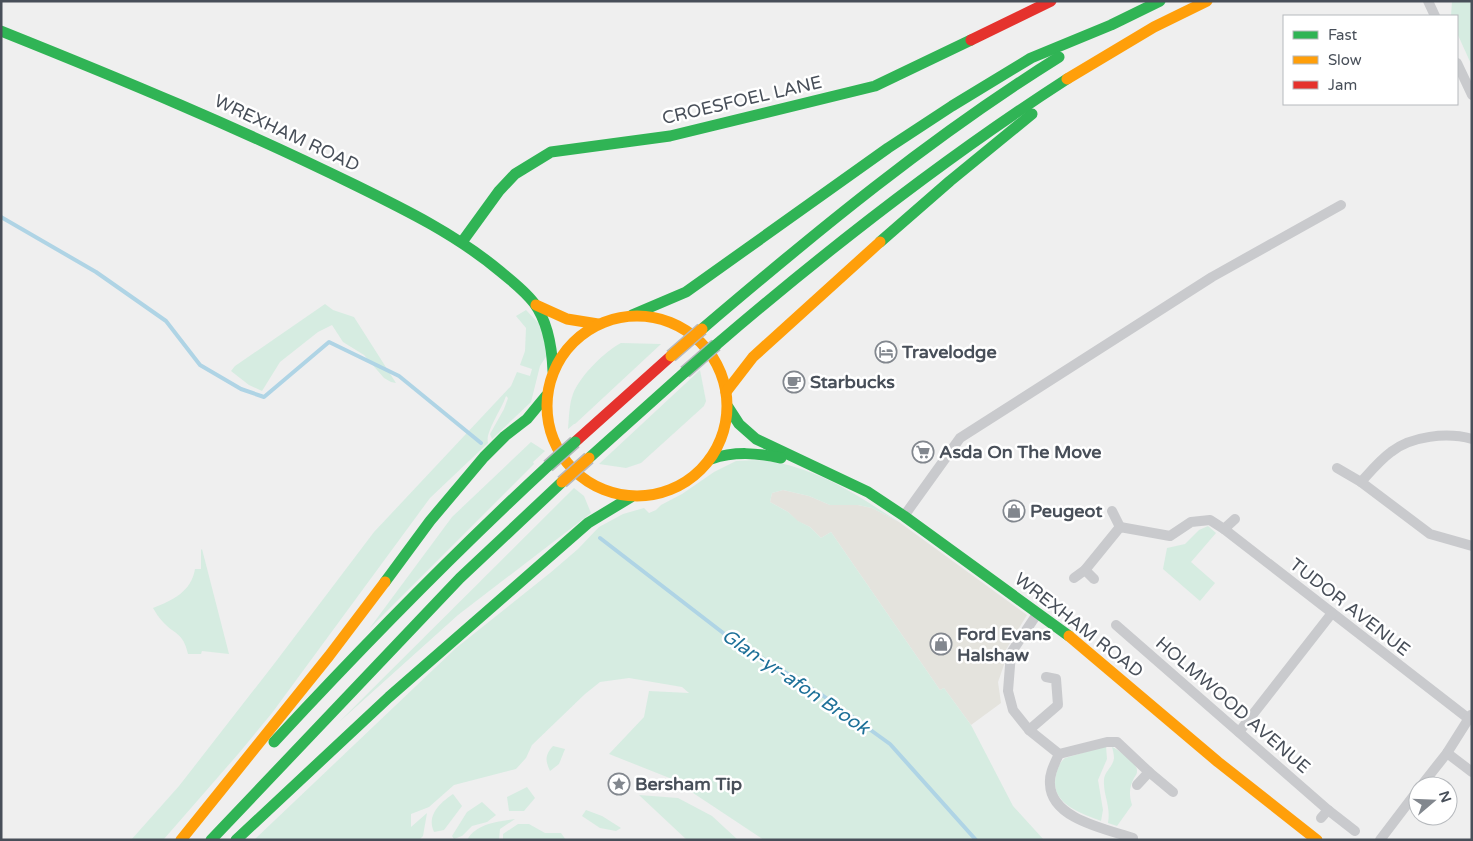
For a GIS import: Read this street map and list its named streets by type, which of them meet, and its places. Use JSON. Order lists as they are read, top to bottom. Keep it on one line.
{"streets":{"main road":["CROESFOEL LANE","WREXHAM ROAD"],"street":["TUDOR AVENUE","HOLMWOOD AVENUE"]},"crossings":[["CROESFOEL LANE","WREXHAM ROAD"]],"water":["Glan-yr-afon Brook"],"places":{"hotel":["Travelodge"],"cafe":["Starbucks"],"supermarket":["Asda On The Move"],"shop":["Peugeot","Ford Evans Halshaw"],"place":["Bersham Tip"]},"legend":["Fast","Slow","Jam"],"north":"right"}
